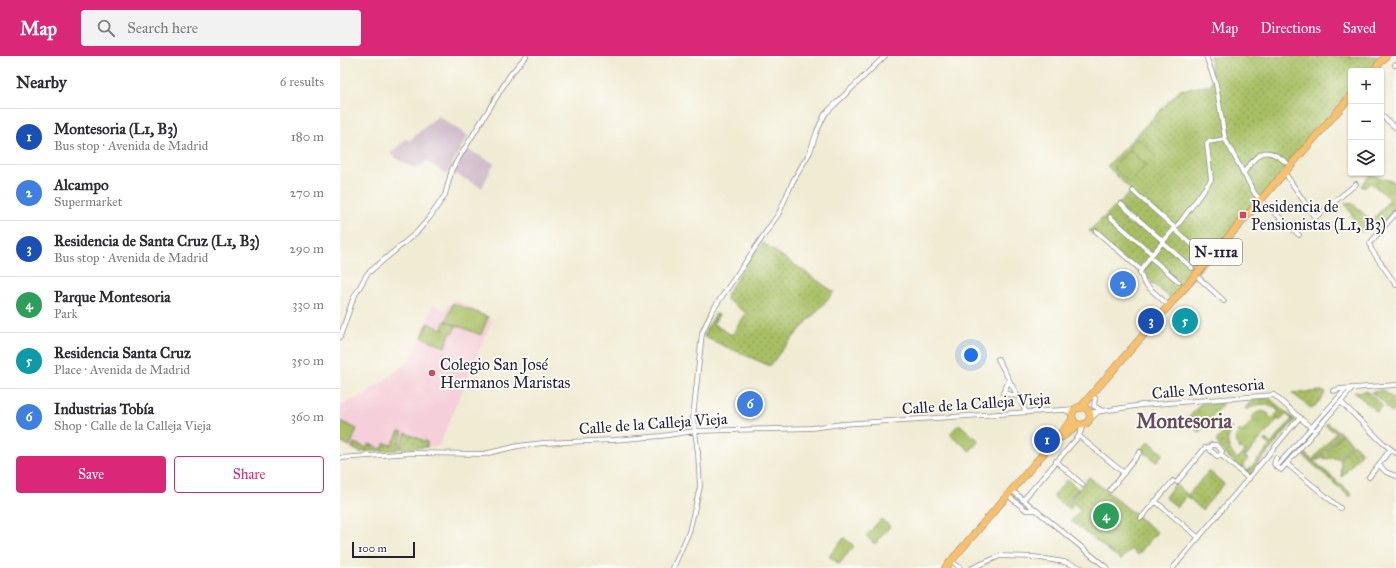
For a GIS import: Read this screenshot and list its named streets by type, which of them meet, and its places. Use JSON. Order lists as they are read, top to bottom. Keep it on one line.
{"streets":{"main road":["N-111a"],"street":["Calle Montesoria","Calle de la Calleja Vieja"]},"crossings":[["N-111a","Calle Montesoria"],["N-111a","Calle de la Calleja Vieja"],["Calle Montesoria","Calle de la Calleja Vieja"]],"districts":["Montesoria"],"places":{"transit":["Residencia de Pensionistas (L1, B3)"],"other":["Colegio San José Hermanos Maristas"]},"scale_bar":"100 m","page":{"header":"Map","search":"Search here","nav":["Map","Directions","Saved"],"heading":["Nearby","6 results"],"map_buttons":["+","−"],"list":[{"mark":"1","name":"Montesoria (L1, B3)","note":"Bus stop · Avenida de Madrid","value":"180 m"},{"mark":"2","name":"Alcampo","note":"Supermarket","value":"270 m"},{"mark":"3","name":"Residencia de Santa Cruz (L1, B3)","note":"Bus stop · Avenida de Madrid","value":"290 m"},{"mark":"4","name":"Parque Montesoria","note":"Park","value":"330 m"},{"mark":"5","name":"Residencia Santa Cruz","note":"Place · Avenida de Madrid","value":"350 m"},{"mark":"6","name":"Industrias Tobía","note":"Shop · Calle de la Calleja Vieja","value":"360 m"}],"pins":["2","3","5","6","1","4"],"buttons":["Save","Share"],"scale":"100 m"}}
